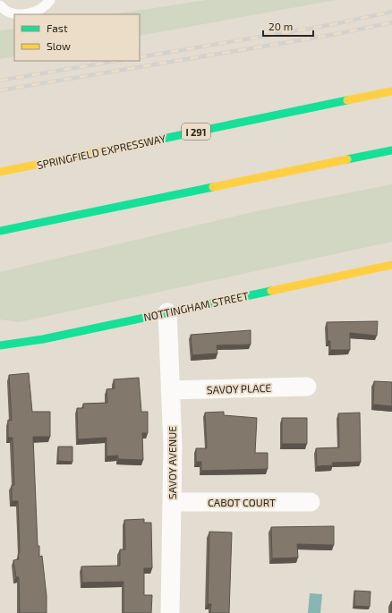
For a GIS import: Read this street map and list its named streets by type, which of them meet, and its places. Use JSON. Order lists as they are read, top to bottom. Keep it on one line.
{"streets":{"main road":["I 291","SPRINGFIELD EXPRESSWAY","NOTTINGHAM STREET"],"street":["SAVOY PLACE","SAVOY AVENUE","CABOT COURT"]},"crossings":[["NOTTINGHAM STREET","SAVOY AVENUE"],["SAVOY PLACE","SAVOY AVENUE"],["SAVOY AVENUE","CABOT COURT"]],"legend":["Fast","Slow"],"scale_bar":"20 m"}
